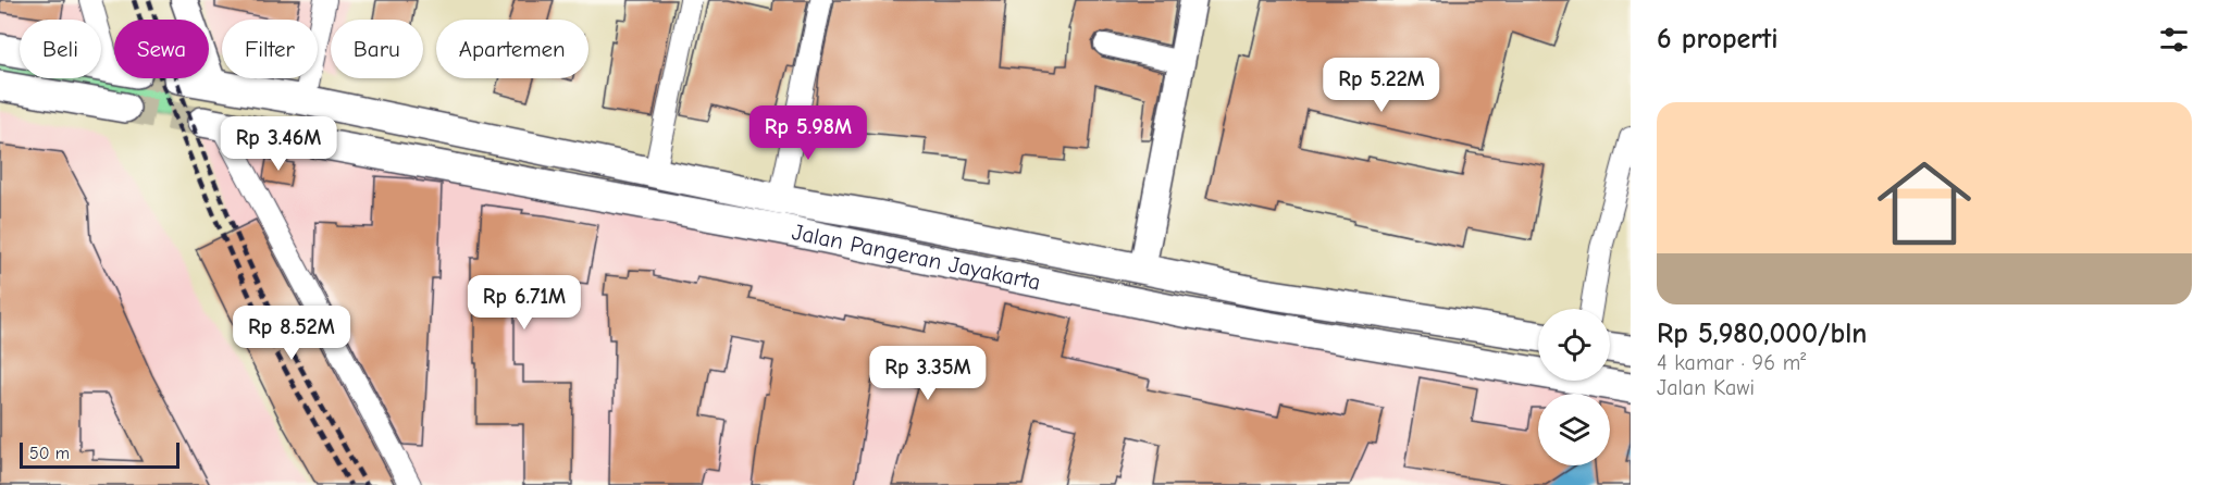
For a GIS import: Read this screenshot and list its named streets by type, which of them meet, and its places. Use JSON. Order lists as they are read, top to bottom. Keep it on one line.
{"streets":{"main road":["Jalan Pangeran Jayakarta"]},"scale_bar":"50 m","page":{"heading":"6 properti","chip":["Beli","Sewa","Filter","Baru","Apartemen"],"price":["Rp 5.22M","Rp 5.98M","Rp 3.46M","Rp 6.71M","Rp 8.52M","Rp 3.35M"],"list":[{"name":"Rp 5,980,000/bln","note":"4 kamar · 96 m² · Jalan Kawi"}],"scale":"50 m"}}
